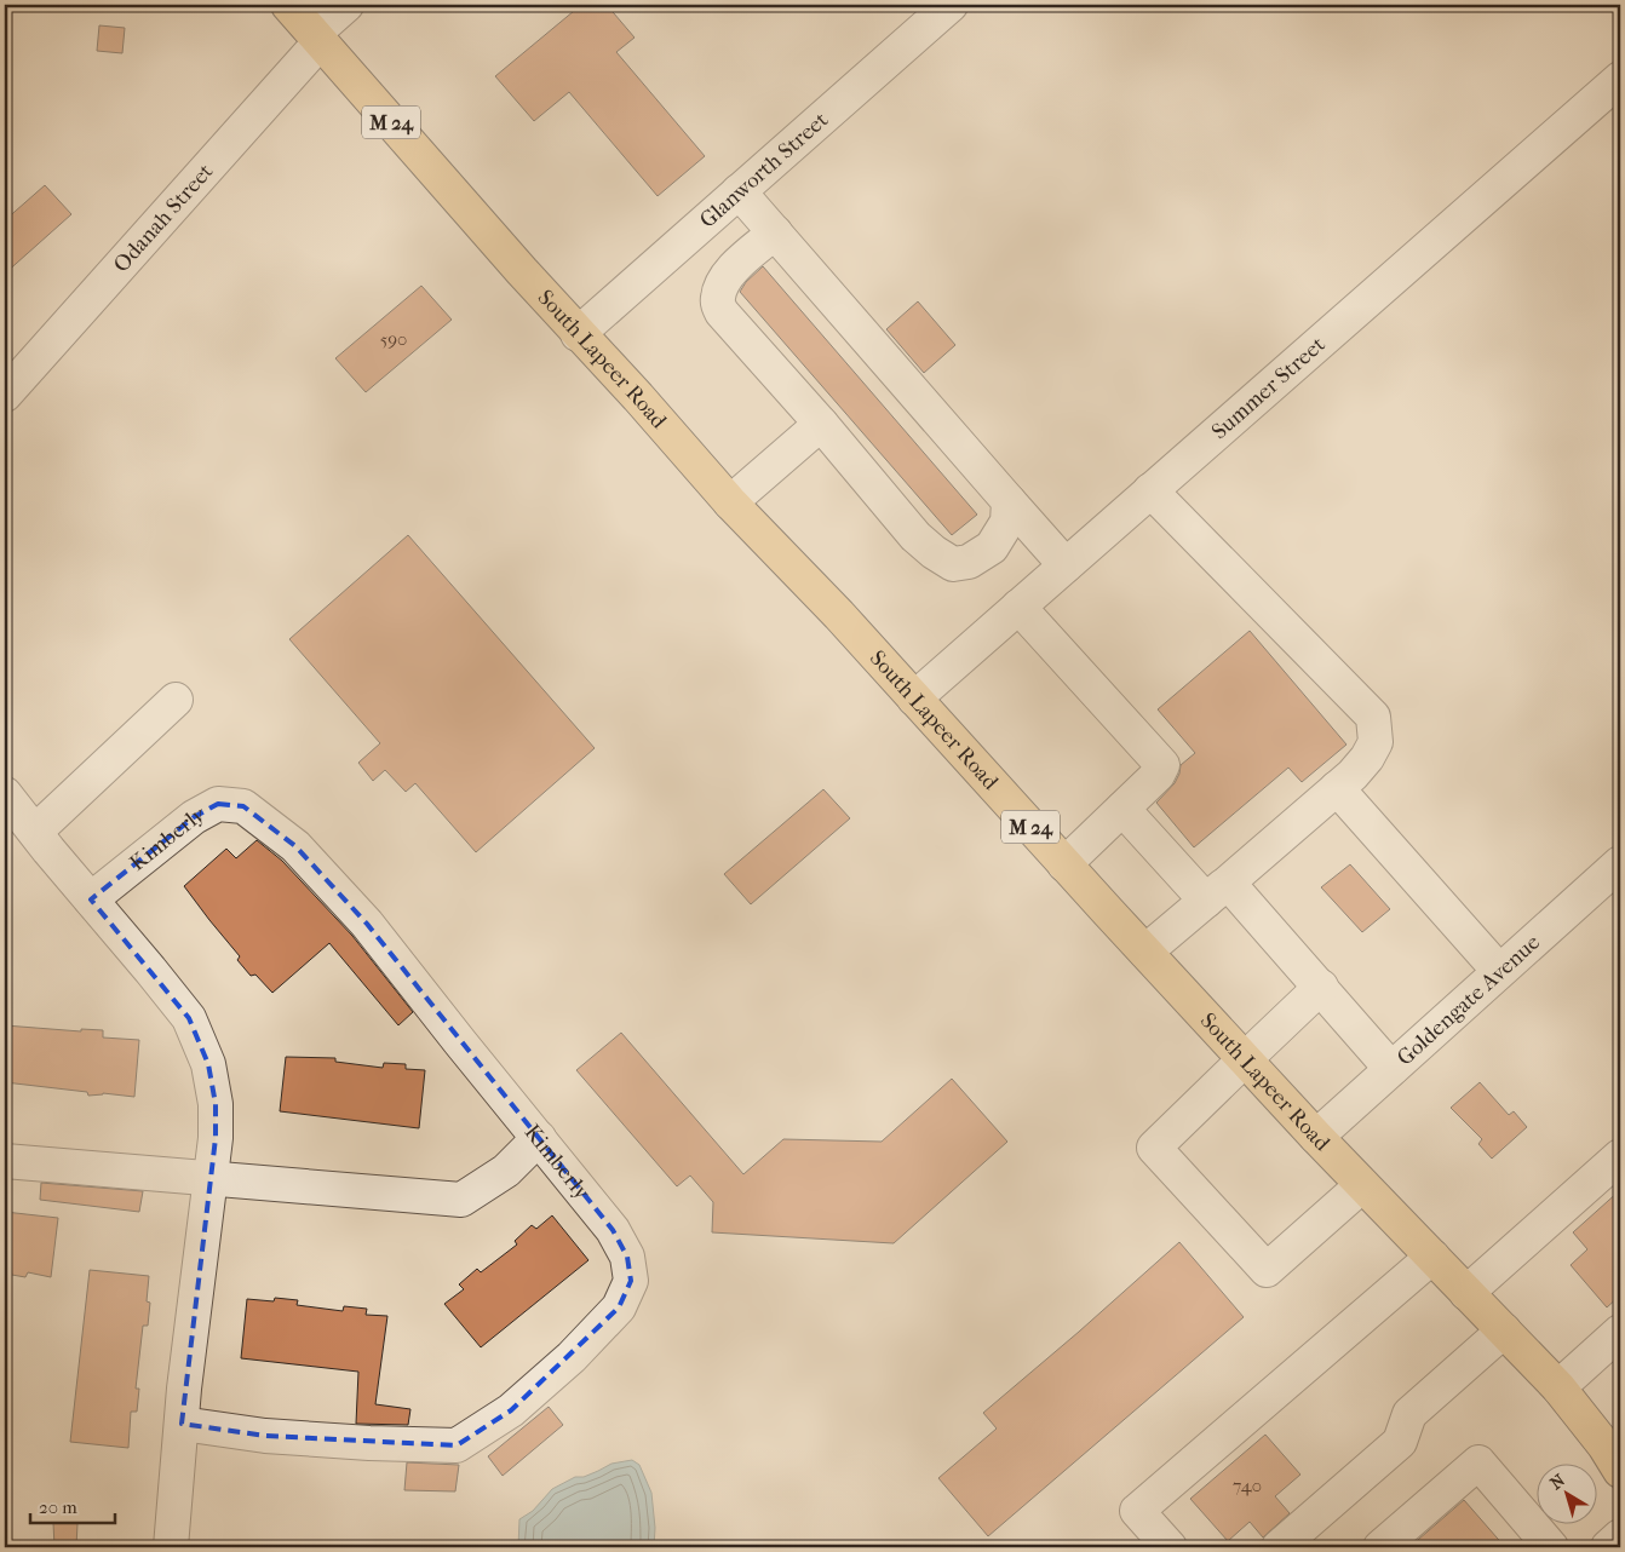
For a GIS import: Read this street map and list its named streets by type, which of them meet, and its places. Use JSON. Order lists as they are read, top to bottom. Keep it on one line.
{"streets":{"main road":["M 24","South Lapeer Road"],"street":["Glanworth Street","Odanah Street","Summer Street","Kimberly","Goldengate Avenue"]},"crossings":[["M 24","Odanah Street"],["M 24","South Lapeer Road"],["Glanworth Street","South Lapeer Road"],["Odanah Street","South Lapeer Road"],["South Lapeer Road","Summer Street"],["South Lapeer Road","Goldengate Avenue"]],"house_numbers":["590","740"],"scale_bar":"20 m","north":"top left"}
